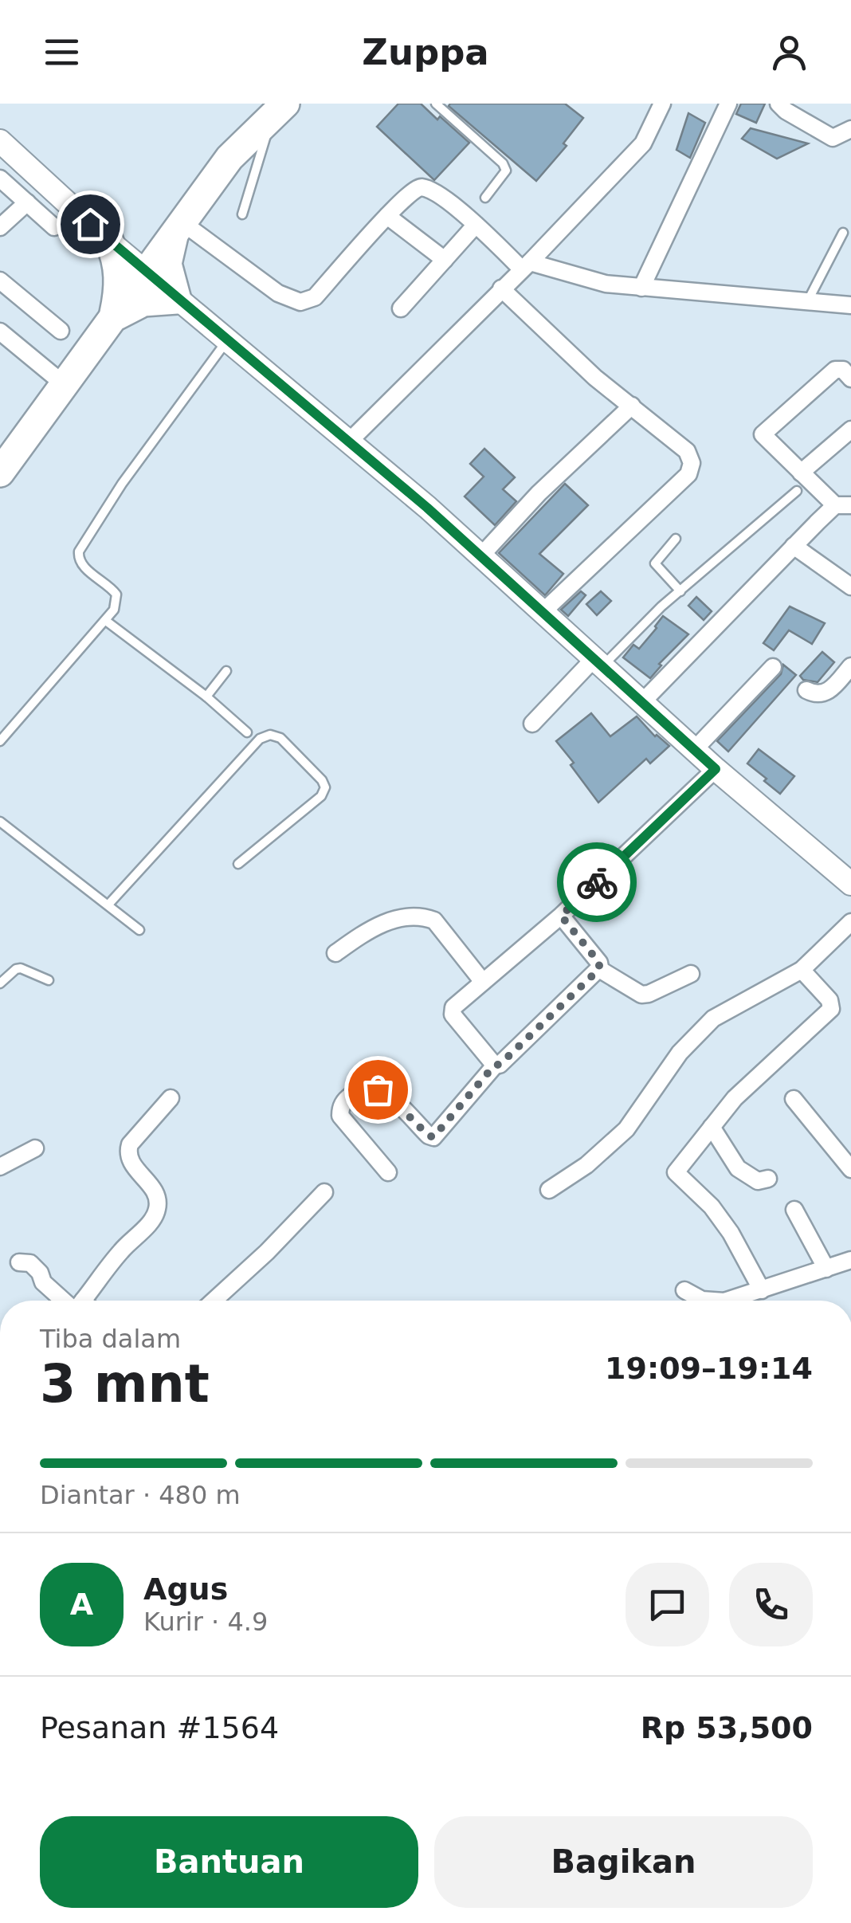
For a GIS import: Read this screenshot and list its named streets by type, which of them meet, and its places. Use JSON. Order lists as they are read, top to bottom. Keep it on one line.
{"page":{"header":"Zuppa","heading":["3 mnt","Tiba dalam","19:09–19:14"],"panel":["Agus","Kurir · 4.9","Pesanan #1564","Rp 53,500"],"bar":"Diantar · 480 m","round":"A","buttons":["Bantuan","Bagikan"]}}
